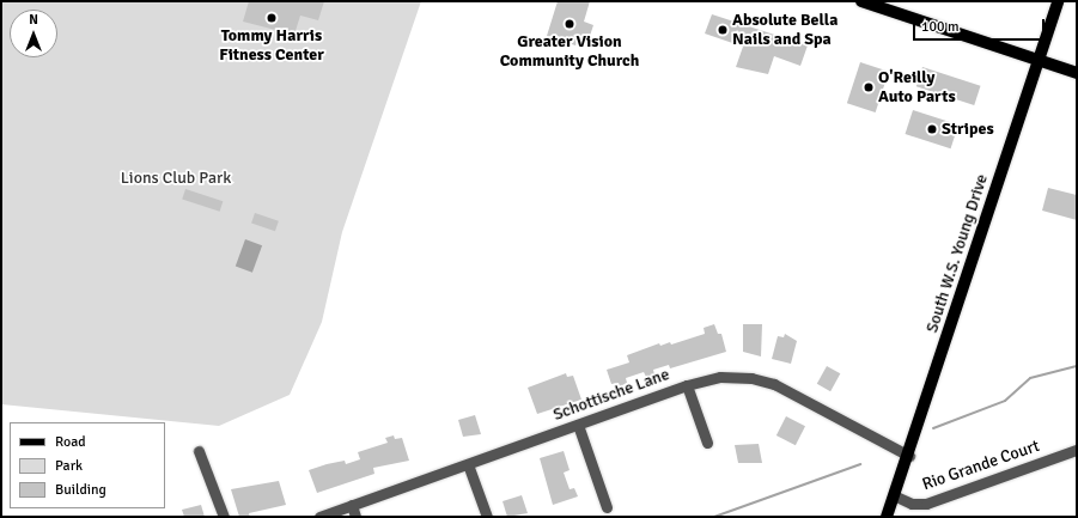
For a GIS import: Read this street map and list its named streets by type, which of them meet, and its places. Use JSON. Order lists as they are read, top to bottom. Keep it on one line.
{"streets":{"main road":["South W.S. Young Drive"],"street":["Schottische Lane","Rio Grande Court"]},"crossings":[["South W.S. Young Drive","Schottische Lane"],["South W.S. Young Drive","Rio Grande Court"]],"parks":["Lions Club Park"],"places":["Tommy Harris Fitness Center","Greater Vision Community Church","Absolute Bella Nails and Spa","O'Reilly Auto Parts","Stripes"],"legend":["Road","Park","Building"],"scale_bar":"100 m","north":"top"}
